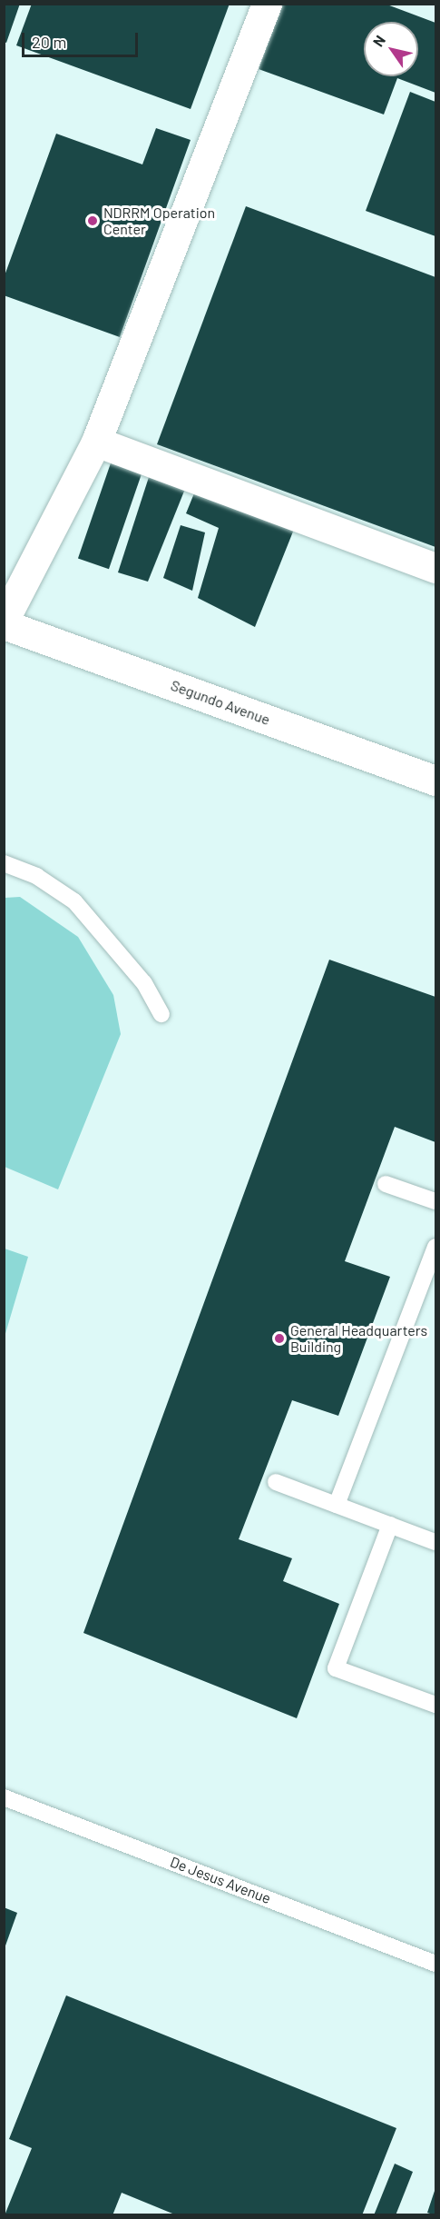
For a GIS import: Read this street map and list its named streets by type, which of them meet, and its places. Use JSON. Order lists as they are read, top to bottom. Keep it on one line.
{"streets":{"street":["Segundo Avenue"],"lane":["De Jesus Avenue"]},"places":["NDRRM Operation Center","General Headquarters Building"],"scale_bar":"20 m","north":"top left"}
